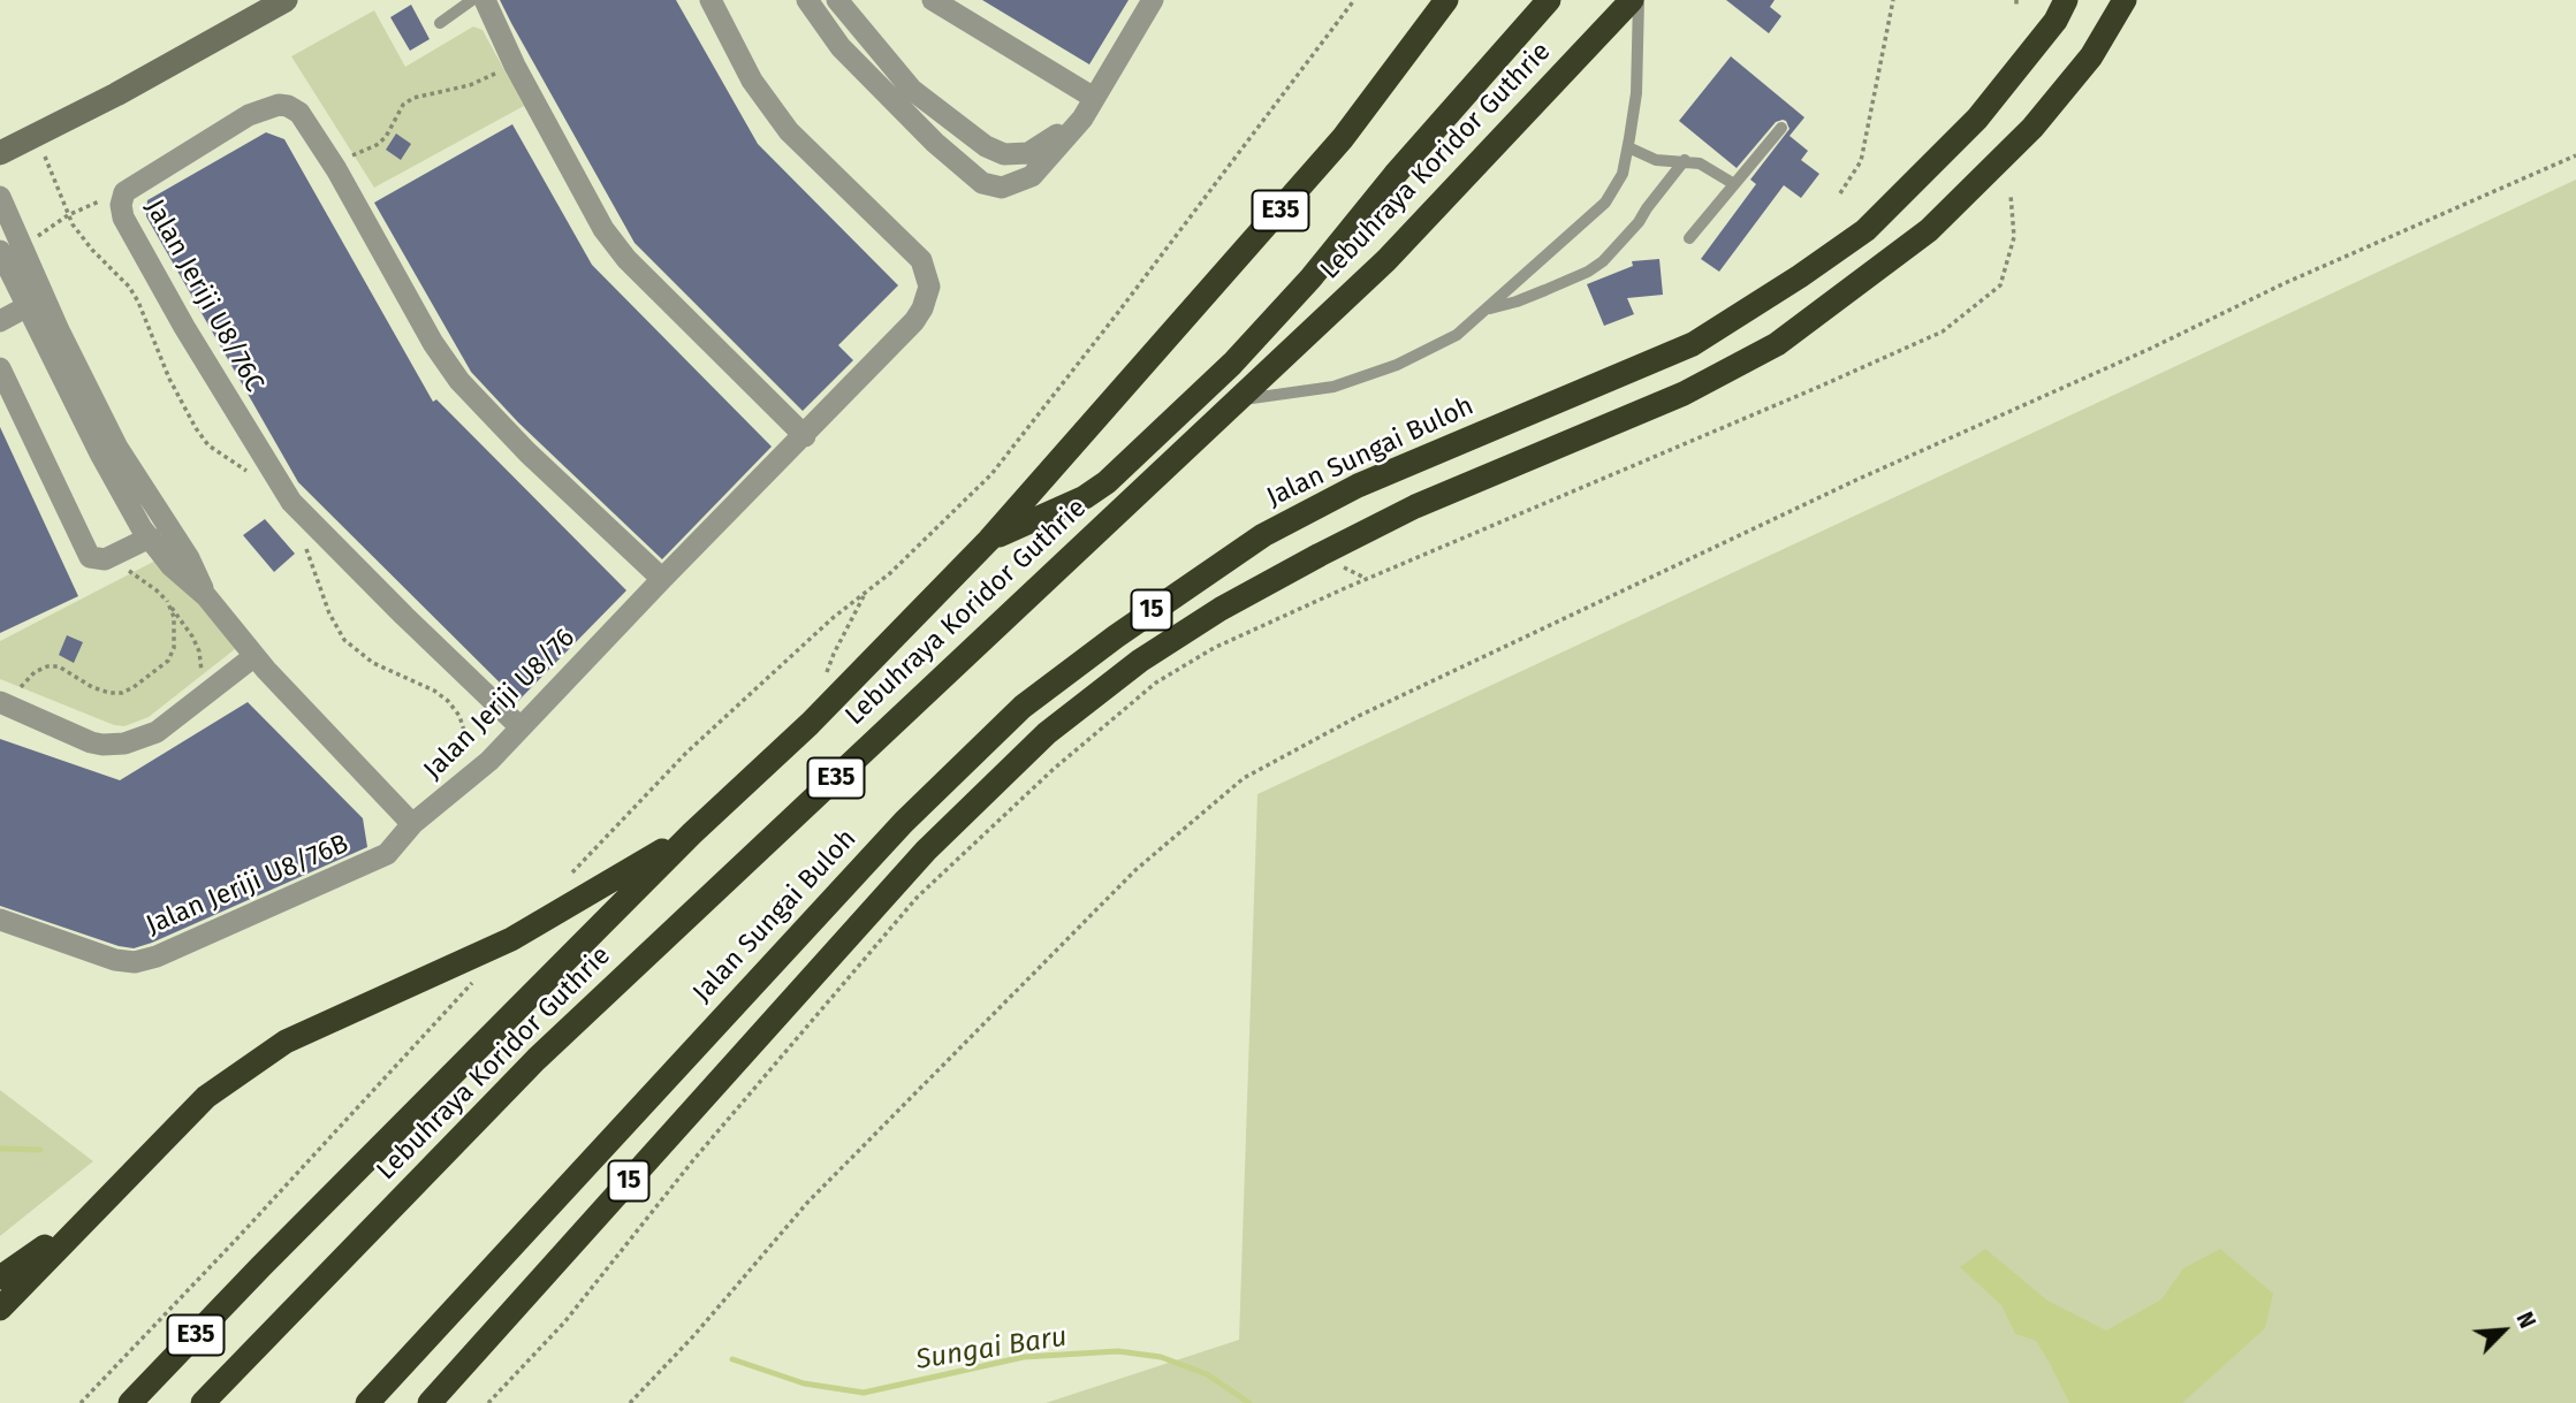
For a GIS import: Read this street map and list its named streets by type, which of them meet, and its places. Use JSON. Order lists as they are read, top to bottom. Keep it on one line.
{"streets":{"highway":["Lebuhraya Koridor Guthrie","E35","Jalan Sungai Buloh","15"],"street":["Jalan Jeriji U8/76C","Jalan Jeriji U8/76","Jalan Jeriji U8/76B"]},"crossings":[["Jalan Jeriji U8/76C","Jalan Jeriji U8/76"],["Jalan Jeriji U8/76","Jalan Jeriji U8/76B"]],"water":["Sungai Baru"],"north":"top right"}
